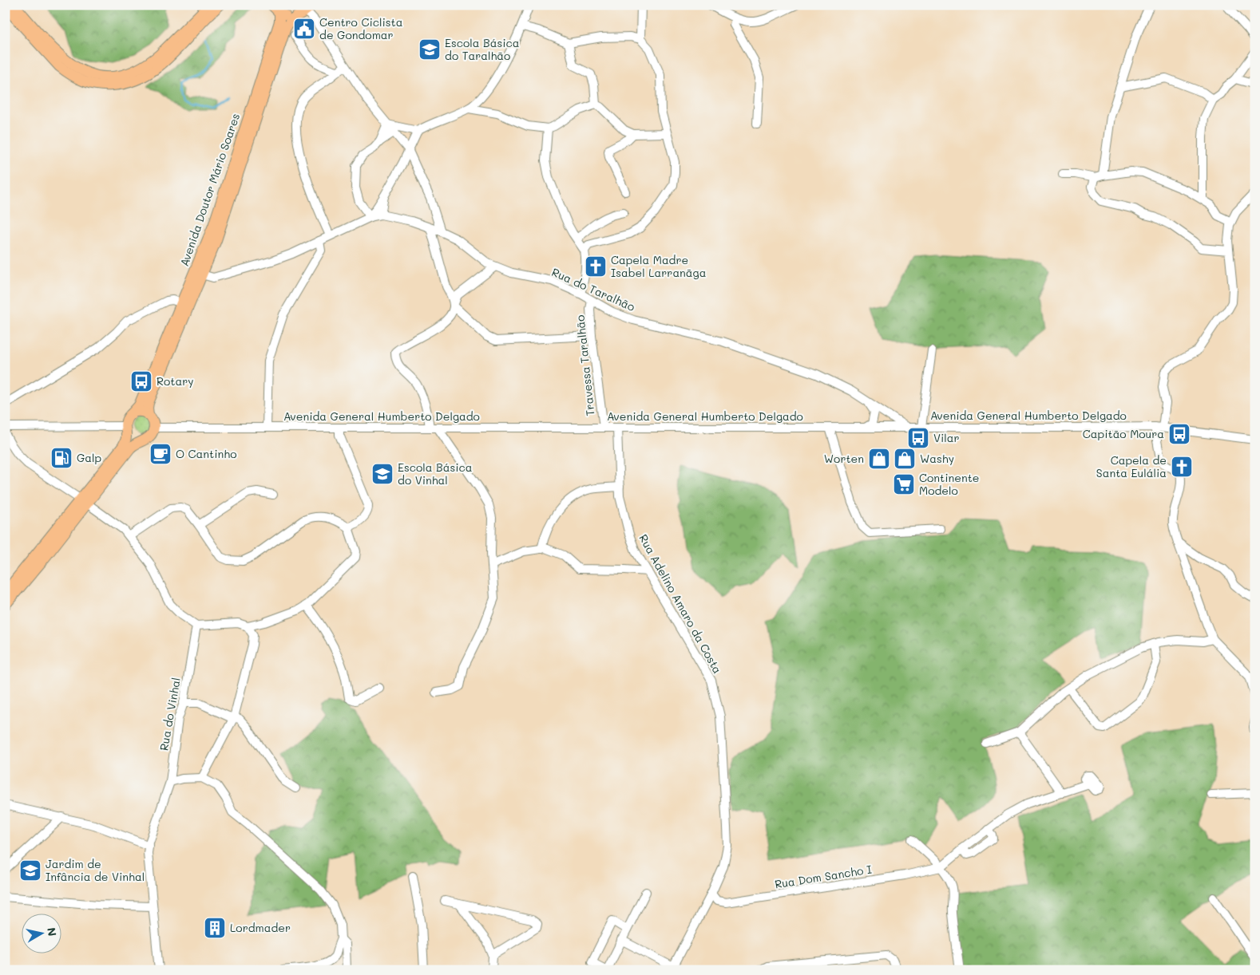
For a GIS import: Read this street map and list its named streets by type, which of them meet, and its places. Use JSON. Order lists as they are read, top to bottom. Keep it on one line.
{"streets":{"main road":["Avenida Doutor Mário Soares"],"street":["Rua do Taralhão","Travessa Taralhão","Avenida General Humberto Delgado","Rua Adelino Amaro da Costa","Rua do Vinhal","Rua Dom Sancho I"]},"crossings":[["Avenida Doutor Mário Soares","Rua do Taralhão"],["Avenida Doutor Mário Soares","Avenida General Humberto Delgado"],["Rua do Taralhão","Travessa Taralhão"],["Rua do Taralhão","Avenida General Humberto Delgado"],["Travessa Taralhão","Avenida General Humberto Delgado"],["Avenida General Humberto Delgado","Rua Adelino Amaro da Costa"],["Rua Adelino Amaro da Costa","Rua Dom Sancho I"]],"places":{"public building":["Centro Ciclista de Gondomar"],"school or university":["Escola Básica do Taralhão","Escola Básica do Vinhal","Jardim de Infância de Vinhal"],"church":["Capela Madre Isabel Larranãga","Capela de Santa Eulália"],"bus stop":["Rotary","Capitão Moura","Vilar"],"cafe":["O Cantinho"],"fuel station":["Galp"],"shop":["Worten","Washy"],"supermarket":["Continente Modelo"],"building":["Lordmader"]},"north":"right"}
